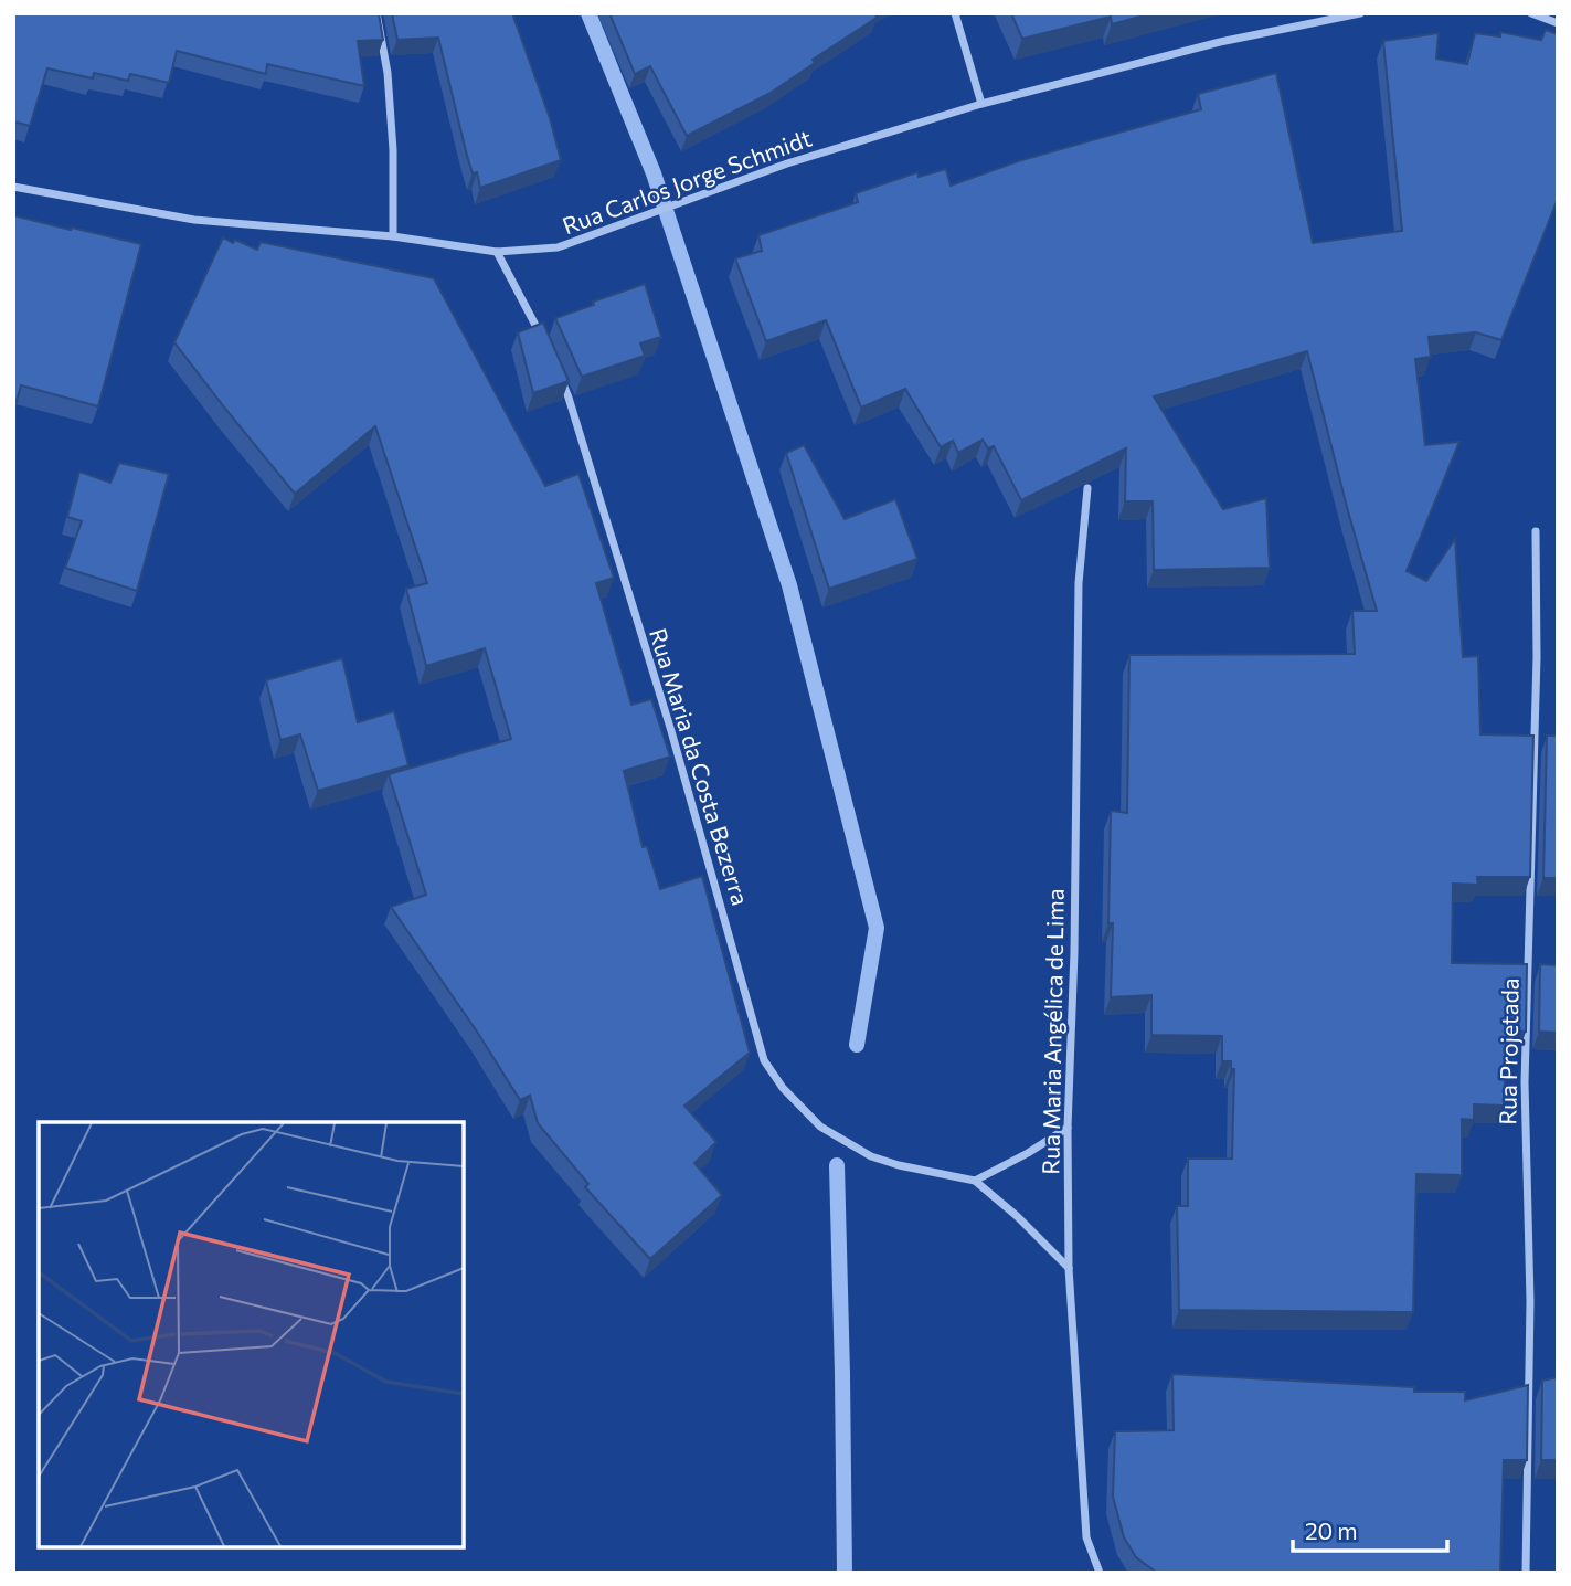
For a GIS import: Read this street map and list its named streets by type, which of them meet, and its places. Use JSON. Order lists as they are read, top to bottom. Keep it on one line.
{"streets":{"street":["Rua Carlos Jorge Schmidt","Rua Maria da Costa Bezerra","Rua Maria Angélica de Lima","Rua Projetada"]},"crossings":[["Rua Maria da Costa Bezerra","Rua Maria Angélica de Lima"]],"scale_bar":"20 m"}
